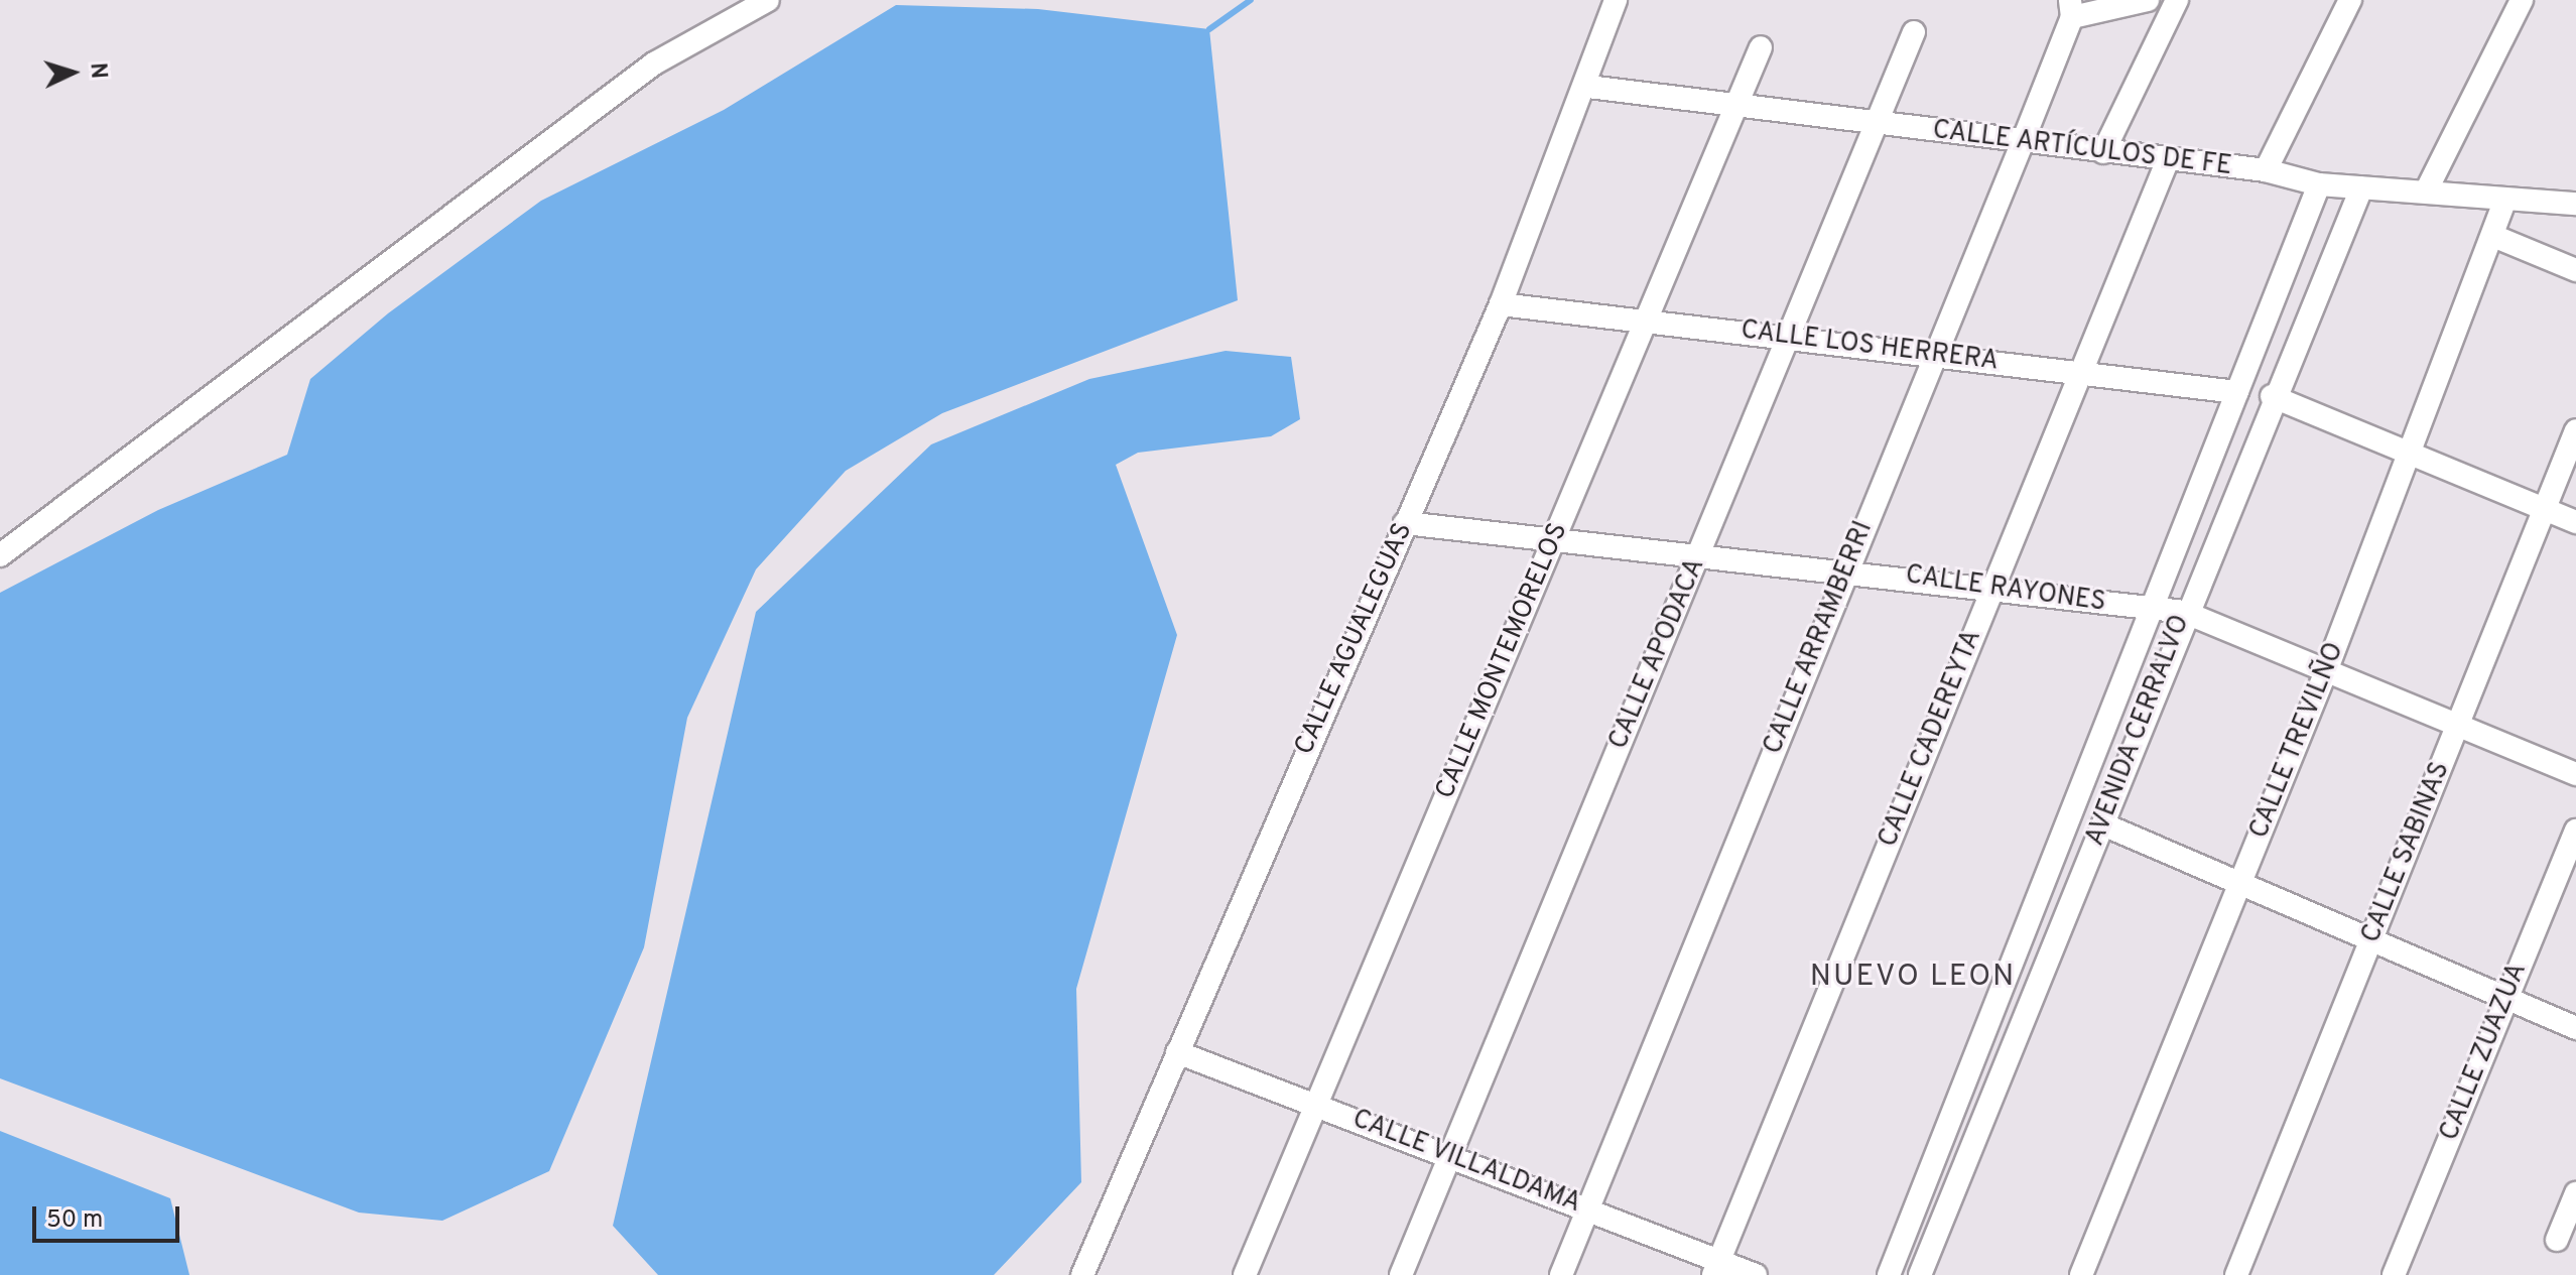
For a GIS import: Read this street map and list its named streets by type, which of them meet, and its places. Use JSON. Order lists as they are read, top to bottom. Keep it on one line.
{"streets":{"street":["CALLE ARTÍCULOS DE FE","CALLE LOS HERRERA","CALLE RAYONES","CALLE ARRAMBERRI","CALLE AGUALEGUAS","CALLE APODACA","CALLE MONTEMORELOS","AVENIDA CERRALVO","CALLE CADEREYTA","CALLE TREVILÑO","CALLE SABINAS","CALLE ZUAZUA","CALLE VILLALDAMA"]},"crossings":[["CALLE ARTÍCULOS DE FE","CALLE ARRAMBERRI"],["CALLE ARTÍCULOS DE FE","CALLE AGUALEGUAS"],["CALLE ARTÍCULOS DE FE","CALLE APODACA"],["CALLE ARTÍCULOS DE FE","CALLE MONTEMORELOS"],["CALLE ARTÍCULOS DE FE","AVENIDA CERRALVO"],["CALLE ARTÍCULOS DE FE","CALLE CADEREYTA"],["CALLE ARTÍCULOS DE FE","CALLE TREVILÑO"],["CALLE LOS HERRERA","CALLE ARRAMBERRI"],["CALLE LOS HERRERA","CALLE AGUALEGUAS"],["CALLE LOS HERRERA","CALLE APODACA"],["CALLE LOS HERRERA","CALLE MONTEMORELOS"],["CALLE LOS HERRERA","AVENIDA CERRALVO"],["CALLE LOS HERRERA","CALLE CADEREYTA"],["CALLE RAYONES","CALLE ARRAMBERRI"],["CALLE RAYONES","CALLE AGUALEGUAS"],["CALLE RAYONES","CALLE APODACA"],["CALLE RAYONES","CALLE MONTEMORELOS"],["CALLE RAYONES","AVENIDA CERRALVO"],["CALLE RAYONES","CALLE CADEREYTA"],["CALLE RAYONES","CALLE TREVILÑO"],["CALLE RAYONES","CALLE SABINAS"],["CALLE ARRAMBERRI","CALLE VILLALDAMA"],["CALLE AGUALEGUAS","CALLE VILLALDAMA"],["CALLE APODACA","CALLE VILLALDAMA"],["CALLE MONTEMORELOS","CALLE VILLALDAMA"],["CALLE CADEREYTA","CALLE VILLALDAMA"]],"districts":["NUEVO LEON"],"scale_bar":"50 m","north":"right"}
